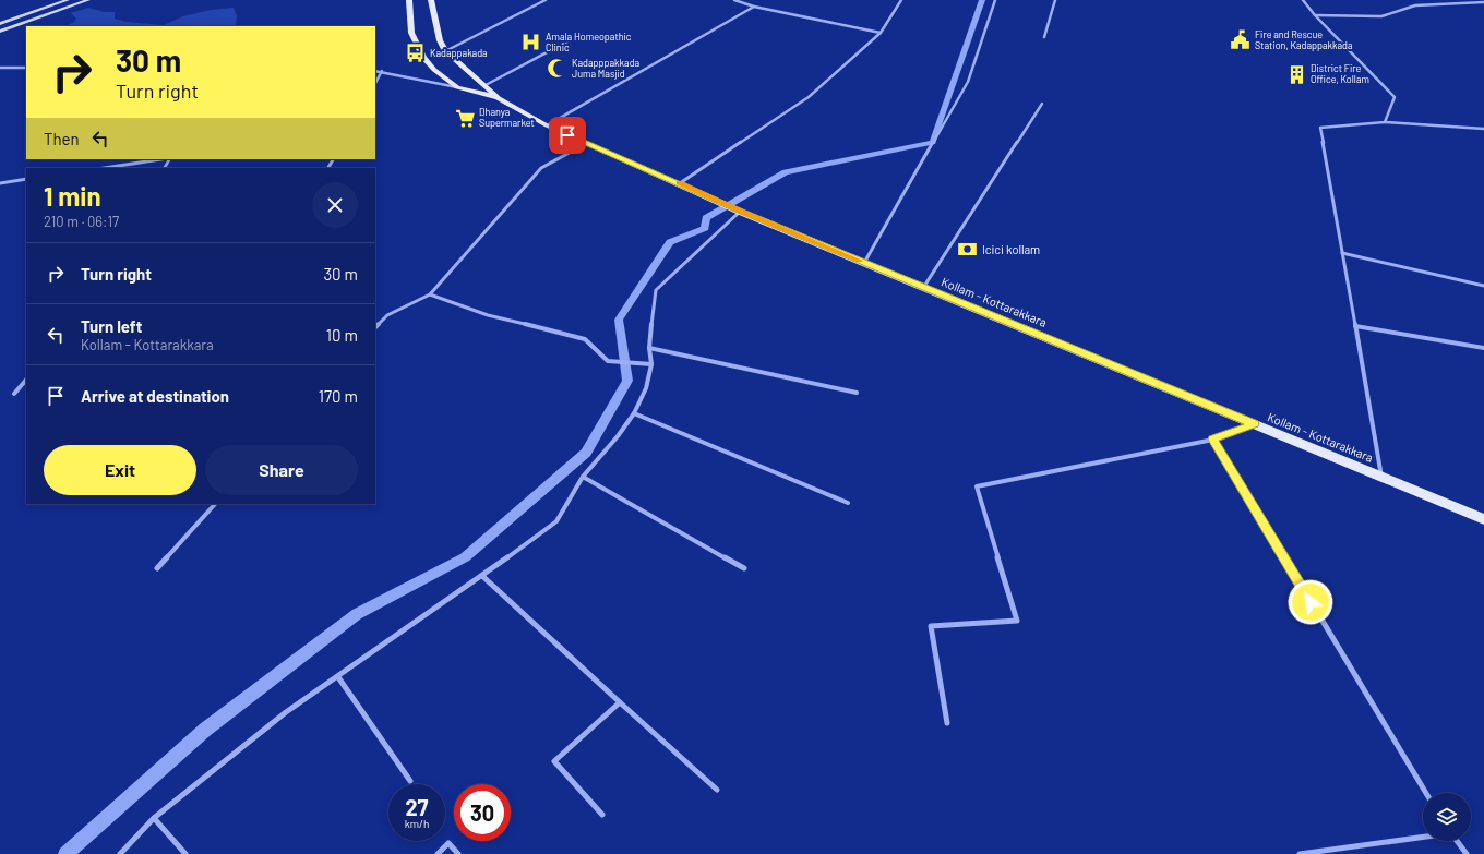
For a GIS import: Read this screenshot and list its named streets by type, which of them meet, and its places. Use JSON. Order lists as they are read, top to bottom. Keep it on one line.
{"streets":{"main road":["Kollam - Kottarakkara"]},"places":{"public building":["Fire and Rescue Station, Kadappakkada"],"hospital":["Amala Homeopathic Clinic"],"bus stop":["Kadappakada"],"mosque":["Kadapppakkada Juma Masjid"],"building":["District Fire Office, Kollam"],"supermarket":["Dhanya Supermarket"],"bank":["Icici kollam"]},"page":{"turn":["30 m","Turn right"],"then":"Then","heading":["1 min","210 m · 06:17"],"list":[{"name":"Turn right","value":"30 m"},{"name":"Turn left","note":"Kollam - Kottarakkara","value":"10 m"},{"name":"Arrive at destination","value":"170 m"}],"buttons":["Exit","Share"],"speed":"27 km/h","limit":"30"}}
